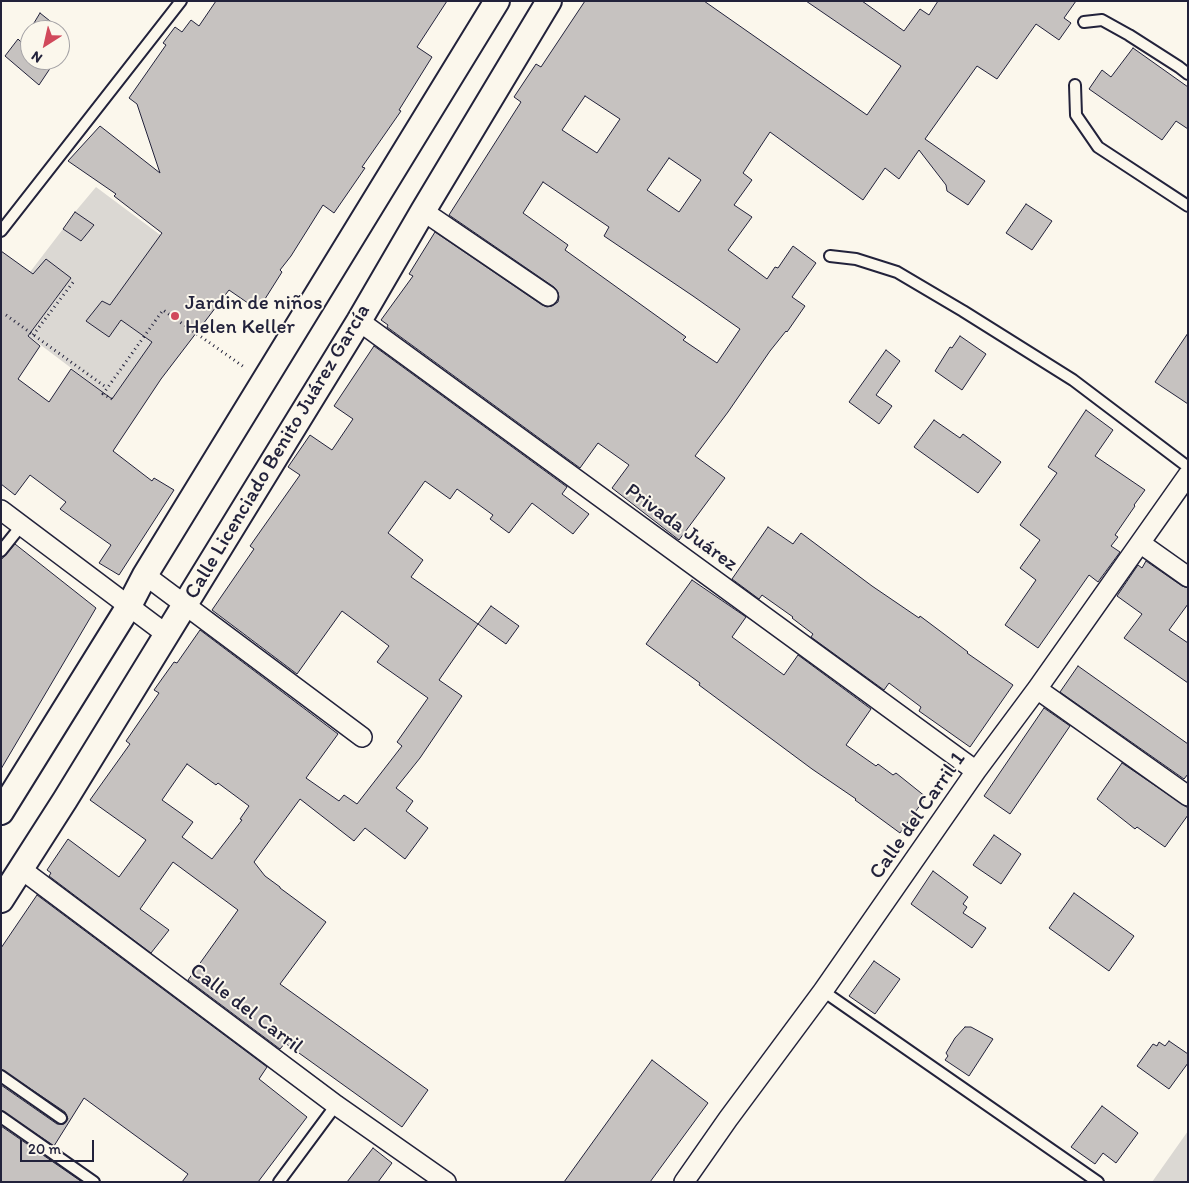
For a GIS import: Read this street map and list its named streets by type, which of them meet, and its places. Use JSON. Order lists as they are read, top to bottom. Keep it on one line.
{"streets":{"street":["Calle Licenciado Benito Juárez García","Privada Juárez","Calle del Carril 1","Calle del Carril"]},"crossings":[["Calle Licenciado Benito Juárez García","Privada Juárez"],["Calle Licenciado Benito Juárez García","Calle del Carril"],["Privada Juárez","Calle del Carril 1"]],"places":["Jardin de niños Helen Keller"],"scale_bar":"20 m","north":"bottom left"}
